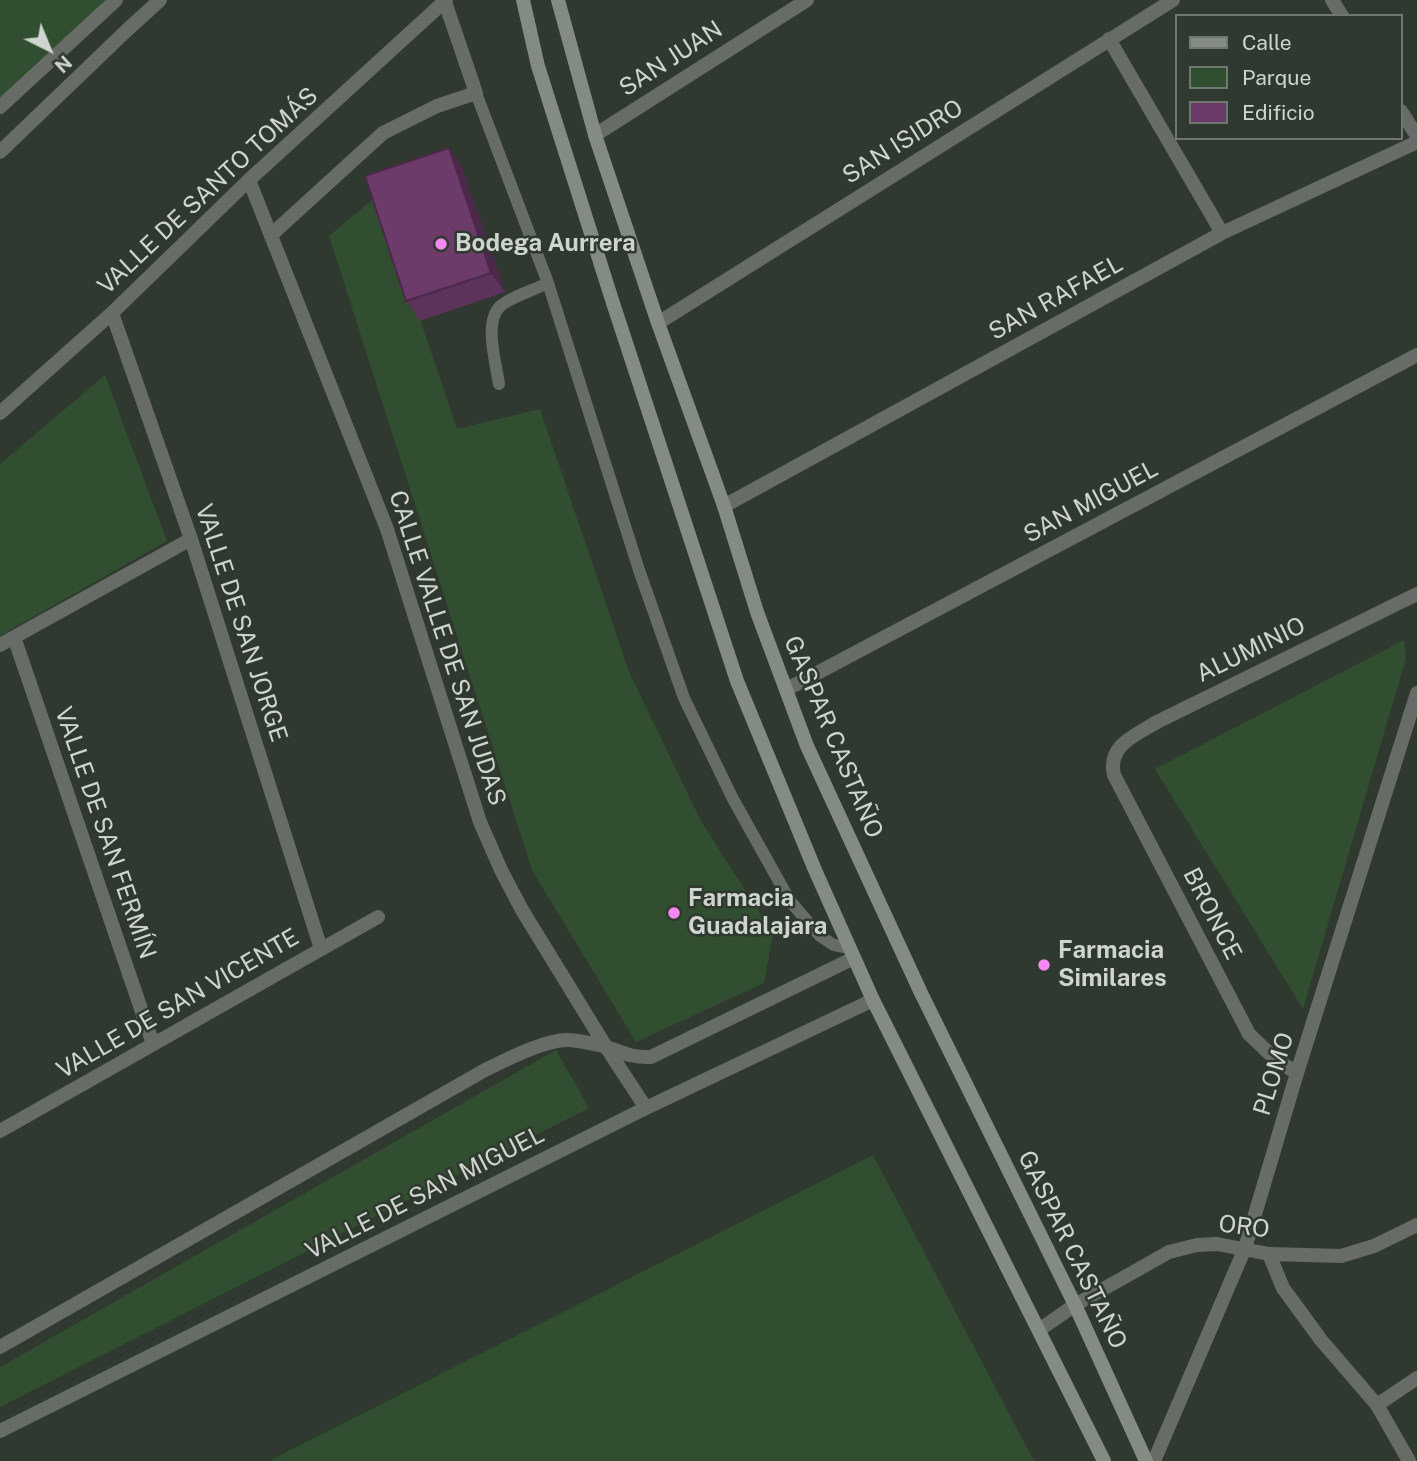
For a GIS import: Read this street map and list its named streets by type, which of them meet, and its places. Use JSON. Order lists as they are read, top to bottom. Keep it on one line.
{"streets":{"main road":["GASPAR CASTAÑO"],"street":["SAN JUAN","SAN ISIDRO","VALLE DE SANTO TOMÁS","SAN RAFAEL","SAN MIGUEL","VALLE DE SAN JORGE","CALLE VALLE DE SAN JUDAS","ALUMINIO","VALLE DE SAN FERMÍN","BRONCE","VALLE DE SAN VICENTE","PLOMO","VALLE DE SAN MIGUEL","ORO"]},"crossings":[["SAN JUAN","GASPAR CASTAÑO"],["SAN ISIDRO","GASPAR CASTAÑO"],["VALLE DE SANTO TOMÁS","VALLE DE SAN JORGE"],["VALLE DE SANTO TOMÁS","CALLE VALLE DE SAN JUDAS"],["SAN RAFAEL","GASPAR CASTAÑO"],["SAN MIGUEL","GASPAR CASTAÑO"],["VALLE DE SAN JORGE","VALLE DE SAN VICENTE"],["CALLE VALLE DE SAN JUDAS","VALLE DE SAN MIGUEL"],["ALUMINIO","BRONCE"],["GASPAR CASTAÑO","ORO"],["VALLE DE SAN FERMÍN","VALLE DE SAN VICENTE"],["BRONCE","PLOMO"],["PLOMO","ORO"]],"places":["Bodega Aurrera","Farmacia Guadalajara","Farmacia Similares"],"legend":["Calle","Parque","Edificio"],"north":"bottom right"}
